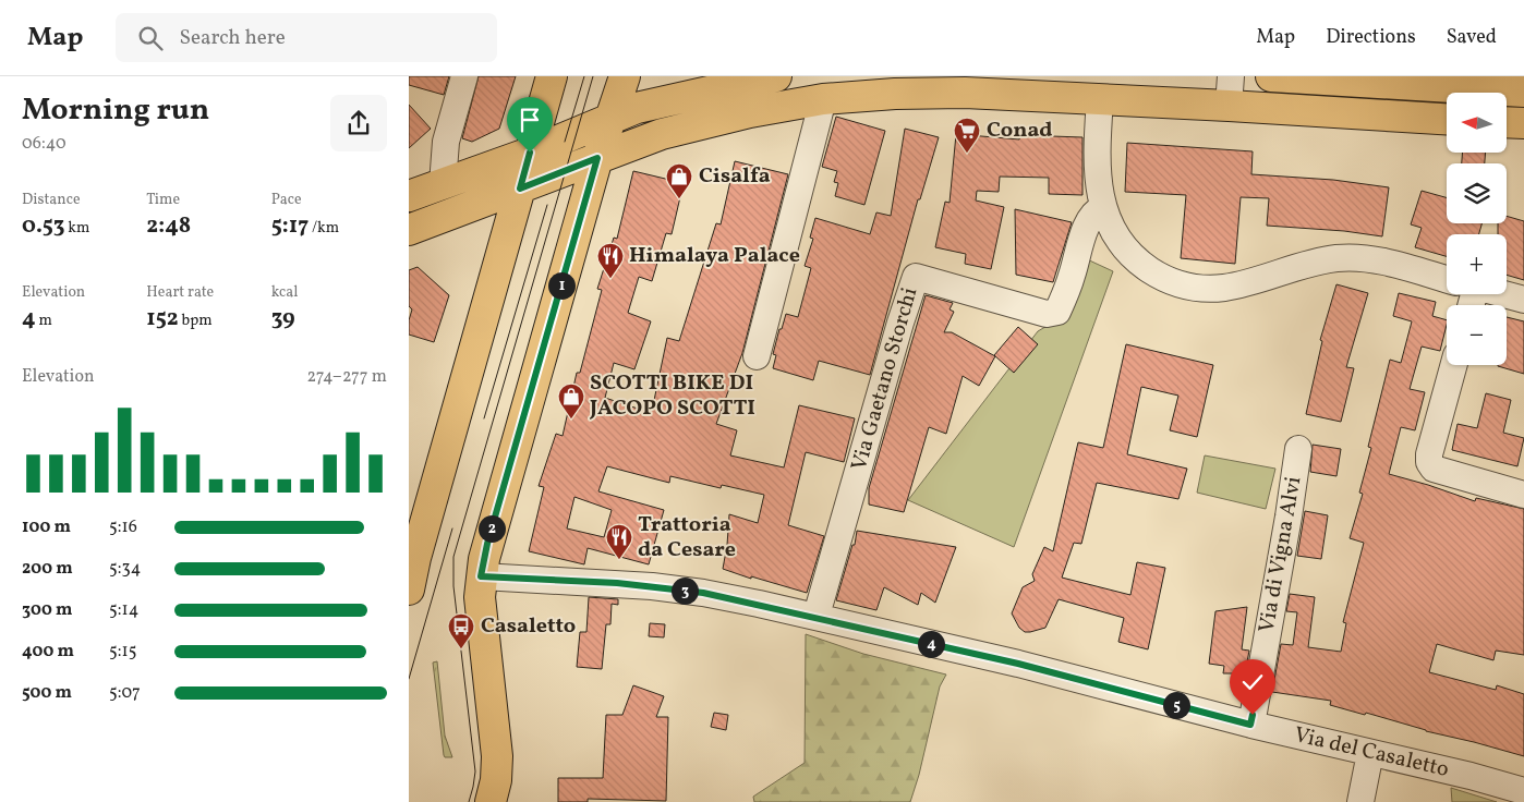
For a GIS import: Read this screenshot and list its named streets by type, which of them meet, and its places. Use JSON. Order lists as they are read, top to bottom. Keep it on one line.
{"streets":{"street":["Via Gaetano Storchi","Via di Vigna Alvi","Via del Casaletto"]},"crossings":[["Via di Vigna Alvi","Via del Casaletto"]],"places":{"supermarket":["Conad"],"shop":["Cisalfa","SCOTTI BIKE DI JACOPO SCOTTI"],"restaurant":["Himalaya Palace","Trattoria da Cesare"],"bus stop":["Casaletto"]},"north":"left","page":{"header":"Map","search":"Search here","nav":["Map","Directions","Saved"],"heading":["Morning run","06:40"],"map_buttons":["+","−"],"stats":[["Distance","0.53 km"],["Time","2:48"],["Pace","5:17 /km"],["Elevation","4 m"],["Heart rate","152 bpm"],["kcal","39"]],"pins":["1","2","3","4","5"],"chart":["Elevation","274–277 m"],"list":[{"name":"100 m","note":"5:16"},{"name":"200 m","note":"5:34"},{"name":"300 m","note":"5:14"},{"name":"400 m","note":"5:15"},{"name":"500 m","note":"5:07"}]}}
